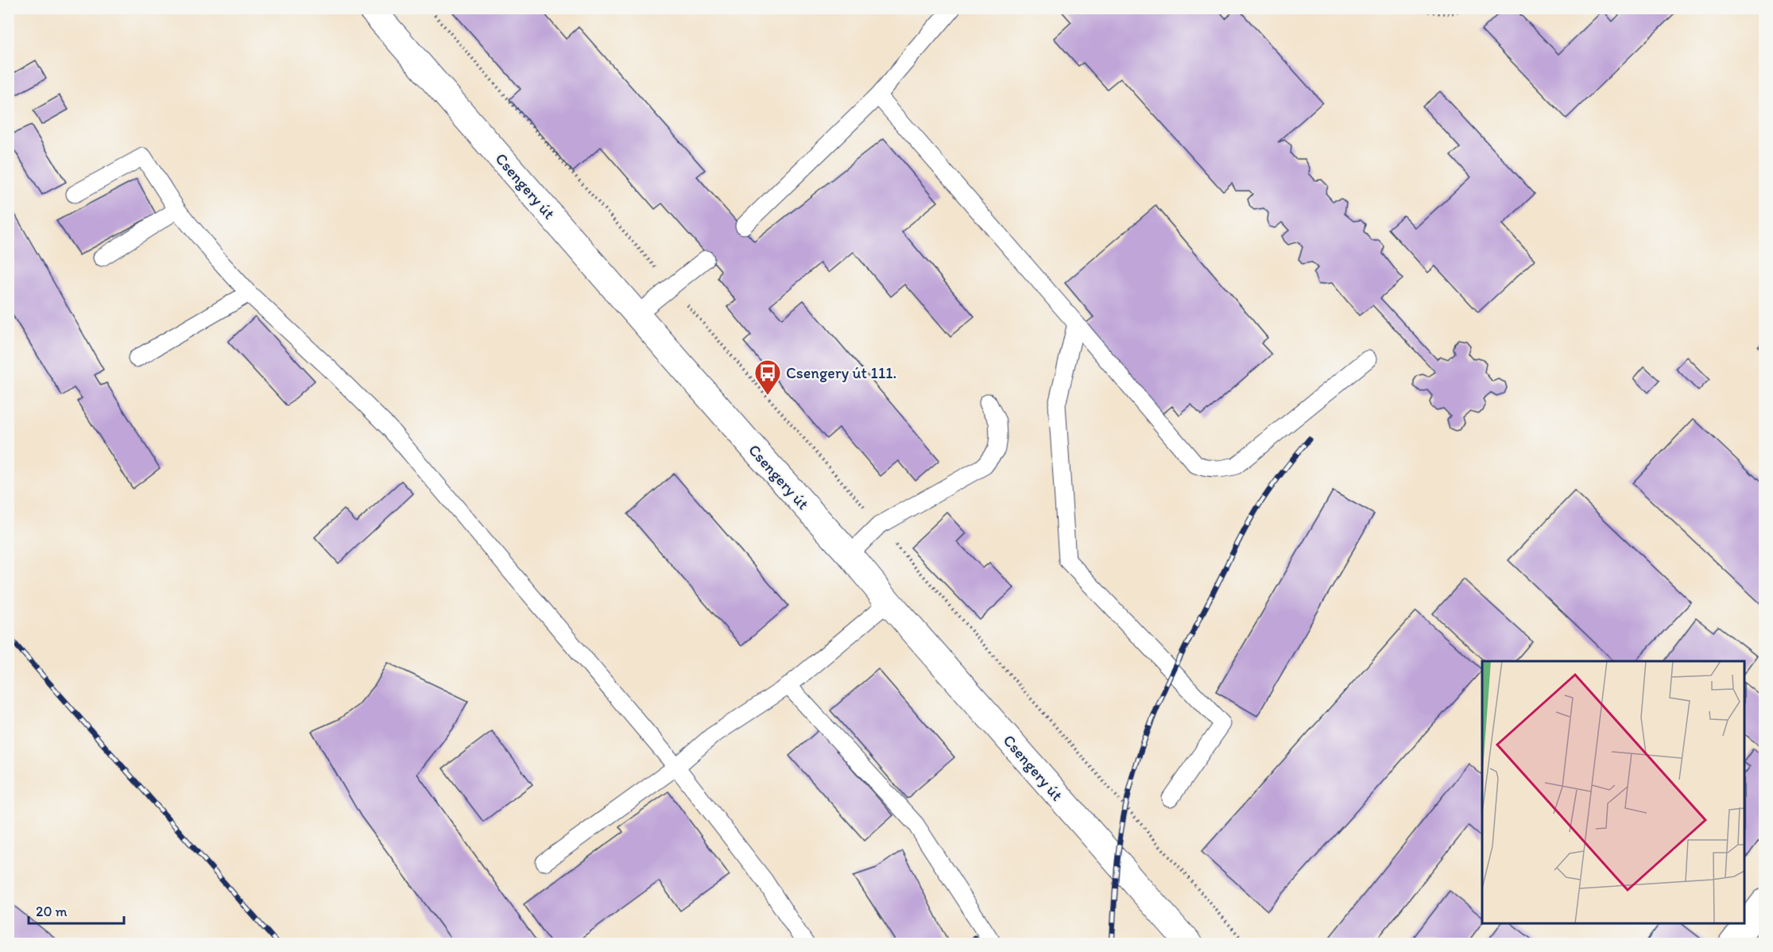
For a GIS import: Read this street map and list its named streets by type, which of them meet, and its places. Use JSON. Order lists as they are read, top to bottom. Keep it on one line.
{"streets":{"main road":["Csengery út"]},"places":{"bus stop":["Csengery út 111."]},"scale_bar":"20 m"}
